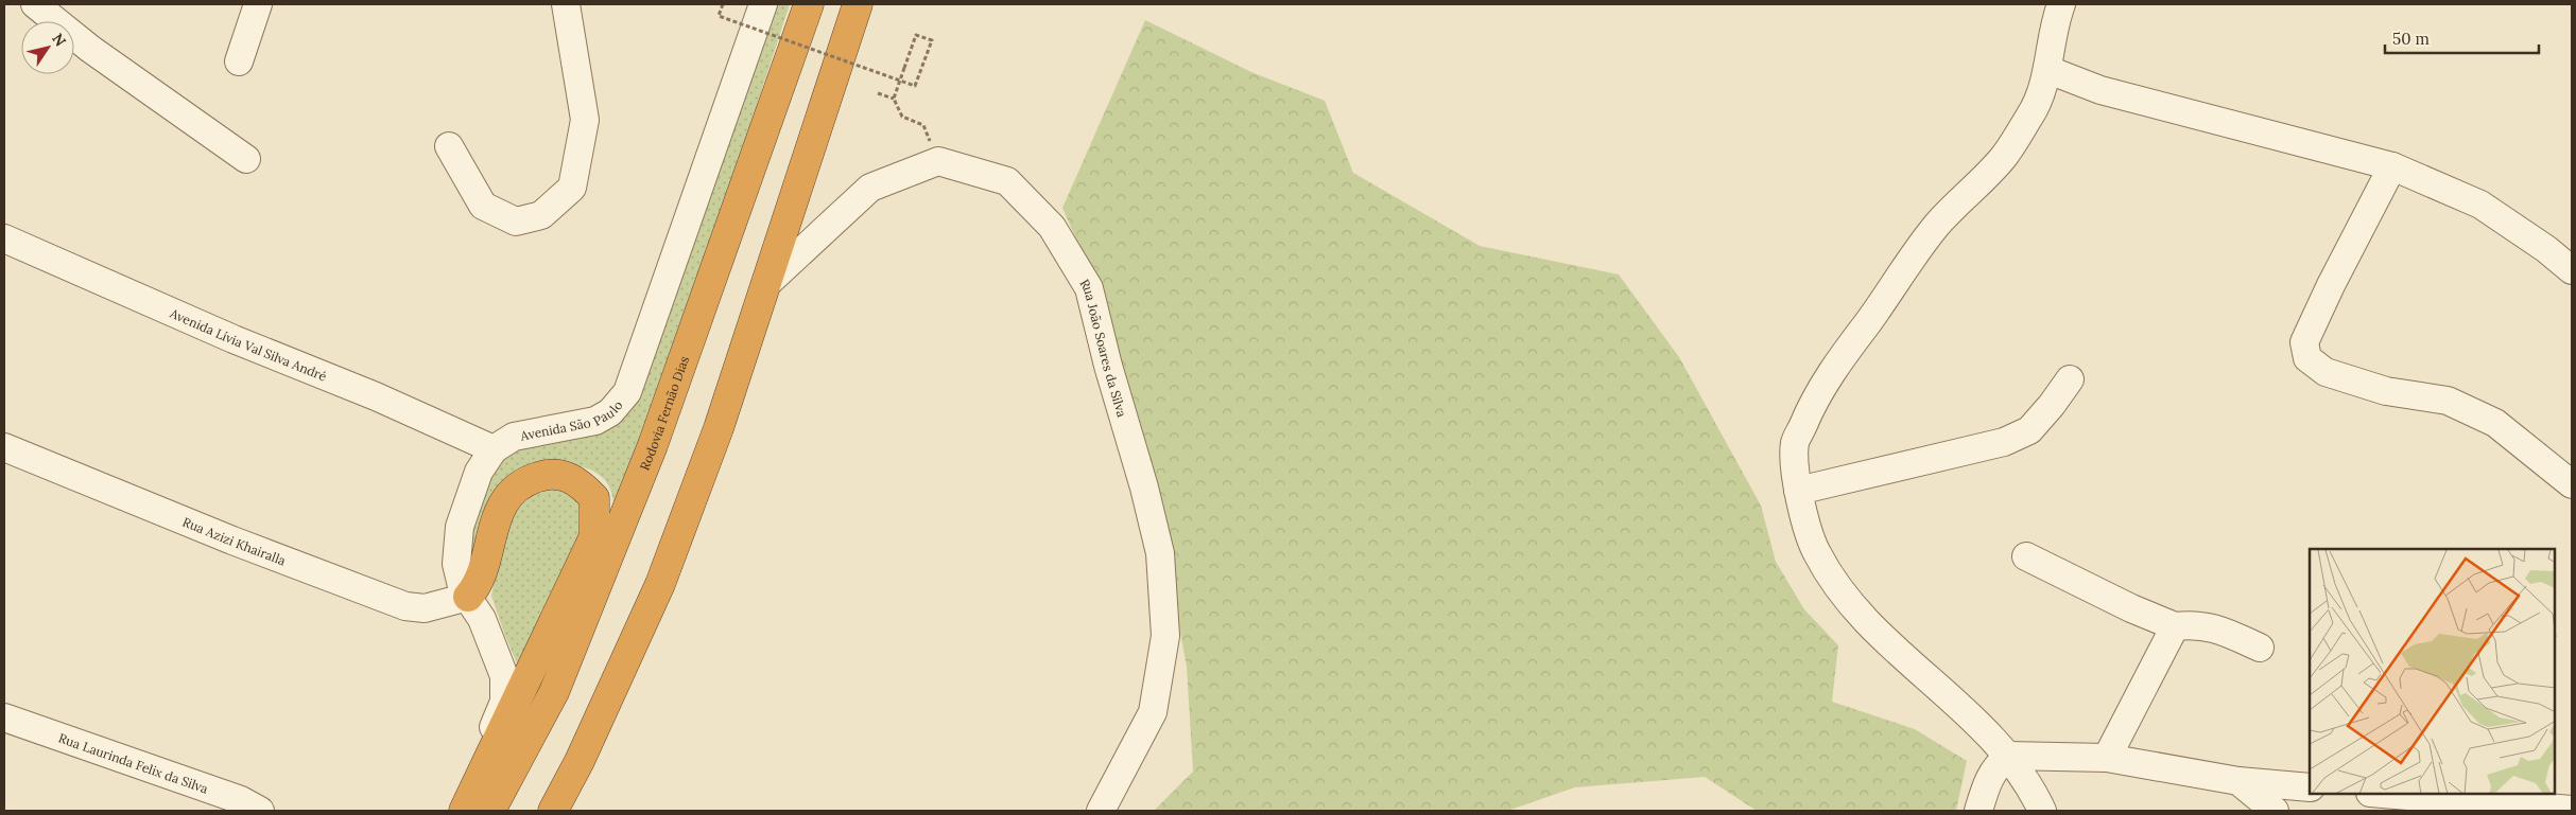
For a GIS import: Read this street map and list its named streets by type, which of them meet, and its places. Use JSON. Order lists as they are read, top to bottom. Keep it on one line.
{"streets":{"highway":["Rodovia Fernão Dias"],"street":["Avenida Lívia Val Silva André","Rua João Soares da Silva","Avenida São Paulo","Rua Azizi Khairalla","Rua Laurinda Felix da Silva"]},"crossings":[["Avenida Lívia Val Silva André","Avenida São Paulo"],["Avenida São Paulo","Rua Azizi Khairalla"]],"scale_bar":"50 m","north":"top right"}
